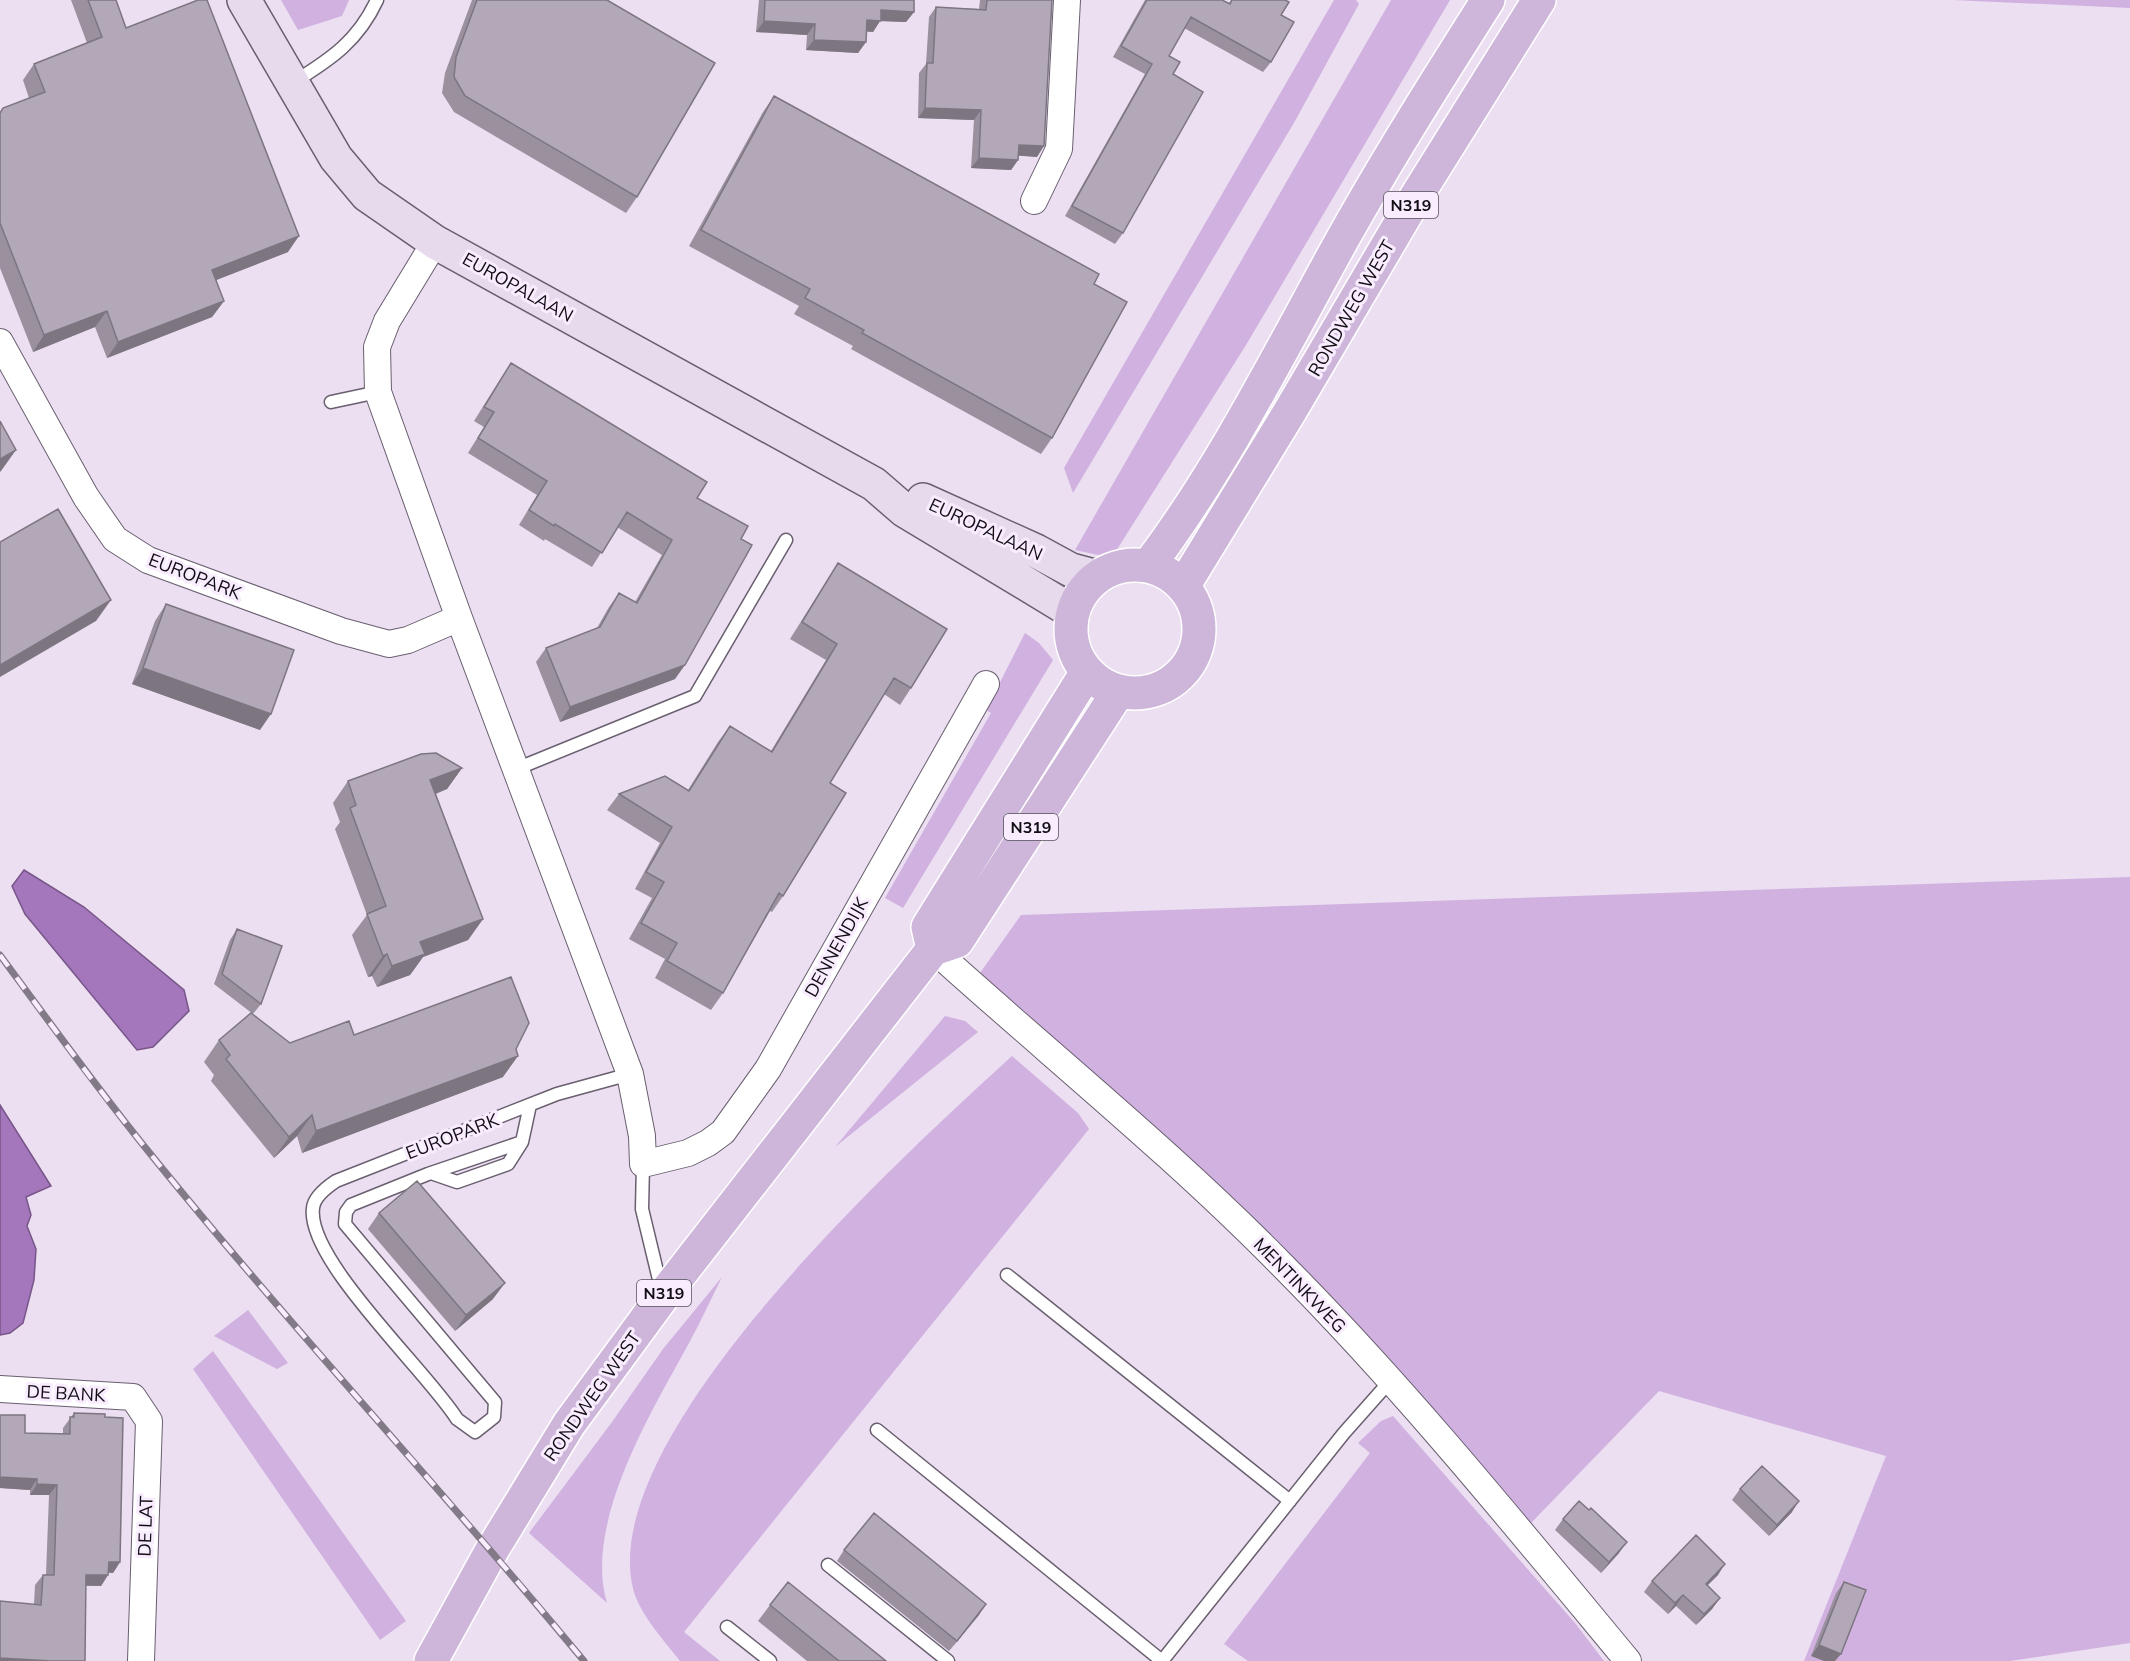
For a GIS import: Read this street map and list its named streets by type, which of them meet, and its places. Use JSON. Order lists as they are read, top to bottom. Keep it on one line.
{"streets":{"main road":["N319","RONDWEG WEST"],"street":["EUROPALAAN","EUROPARK","DENNENDIJK","MENTINKWEG","DE BANK","DE LAT"]},"crossings":[["N319","EUROPALAAN"],["N319","RONDWEG WEST"],["N319","MENTINKWEG"],["EUROPALAAN","RONDWEG WEST"],["RONDWEG WEST","MENTINKWEG"],["DE BANK","DE LAT"]]}
